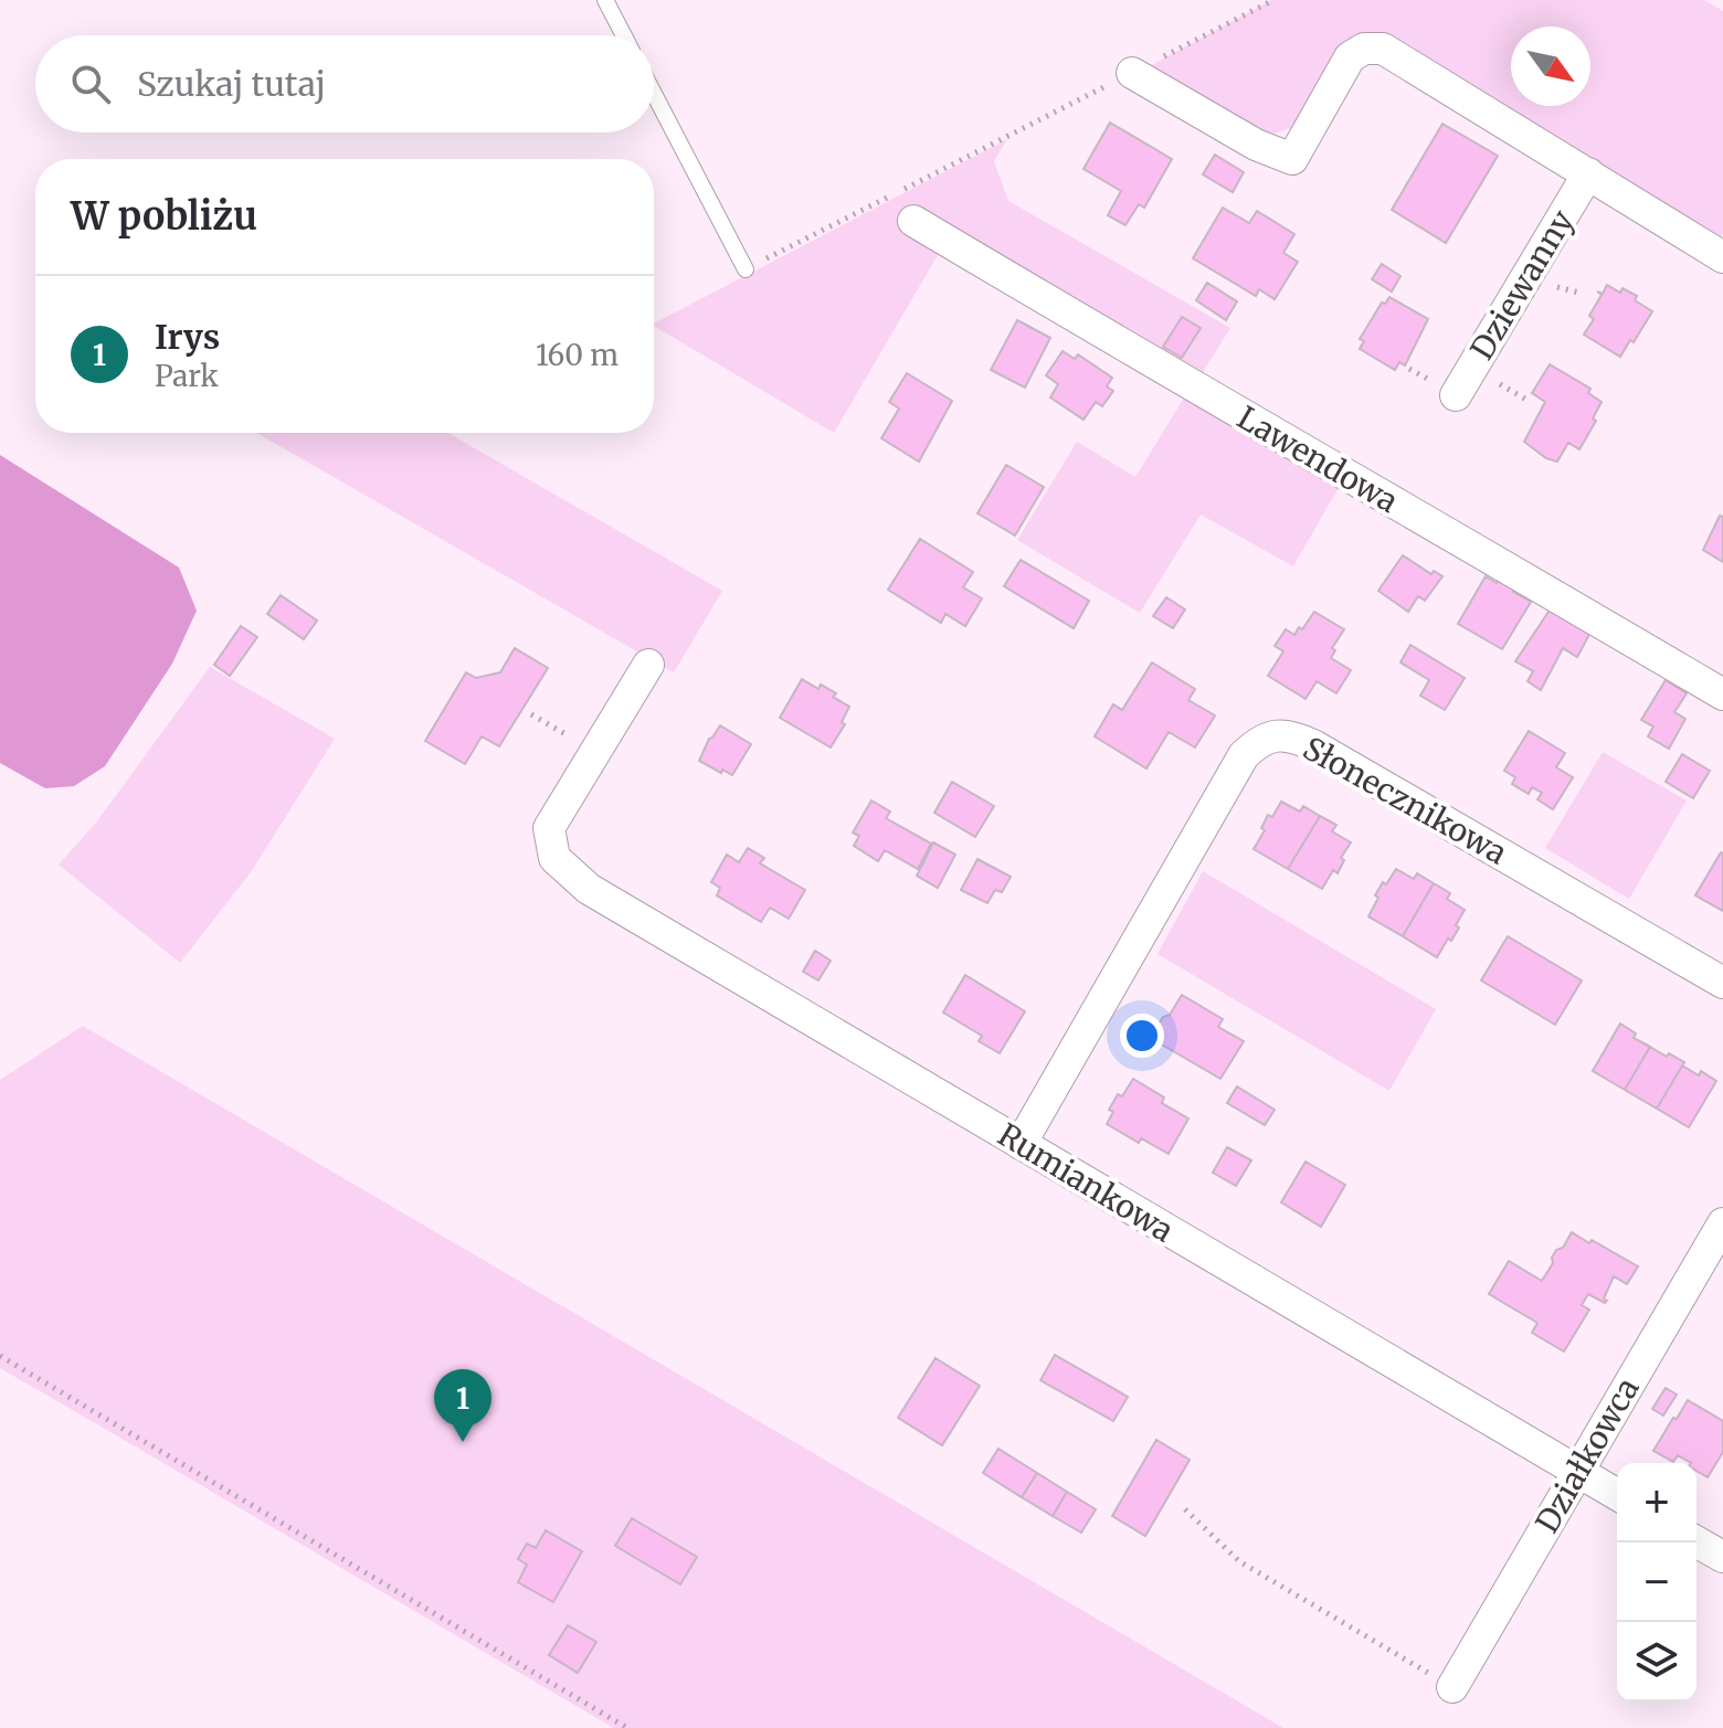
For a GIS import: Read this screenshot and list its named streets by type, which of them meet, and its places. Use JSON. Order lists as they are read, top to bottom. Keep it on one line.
{"streets":{"street":["Dziewanny","Lawendowa","Słonecznikowa","Rumiankowa","Działkowca"]},"crossings":[["Słonecznikowa","Rumiankowa"],["Rumiankowa","Działkowca"]],"north":"bottom right","page":{"search":"Szukaj tutaj","heading":"W pobliżu","list":[{"mark":"1","name":"Irys","note":"Park","value":"160 m"}],"pins":"1","map_buttons":["+","−"]}}
